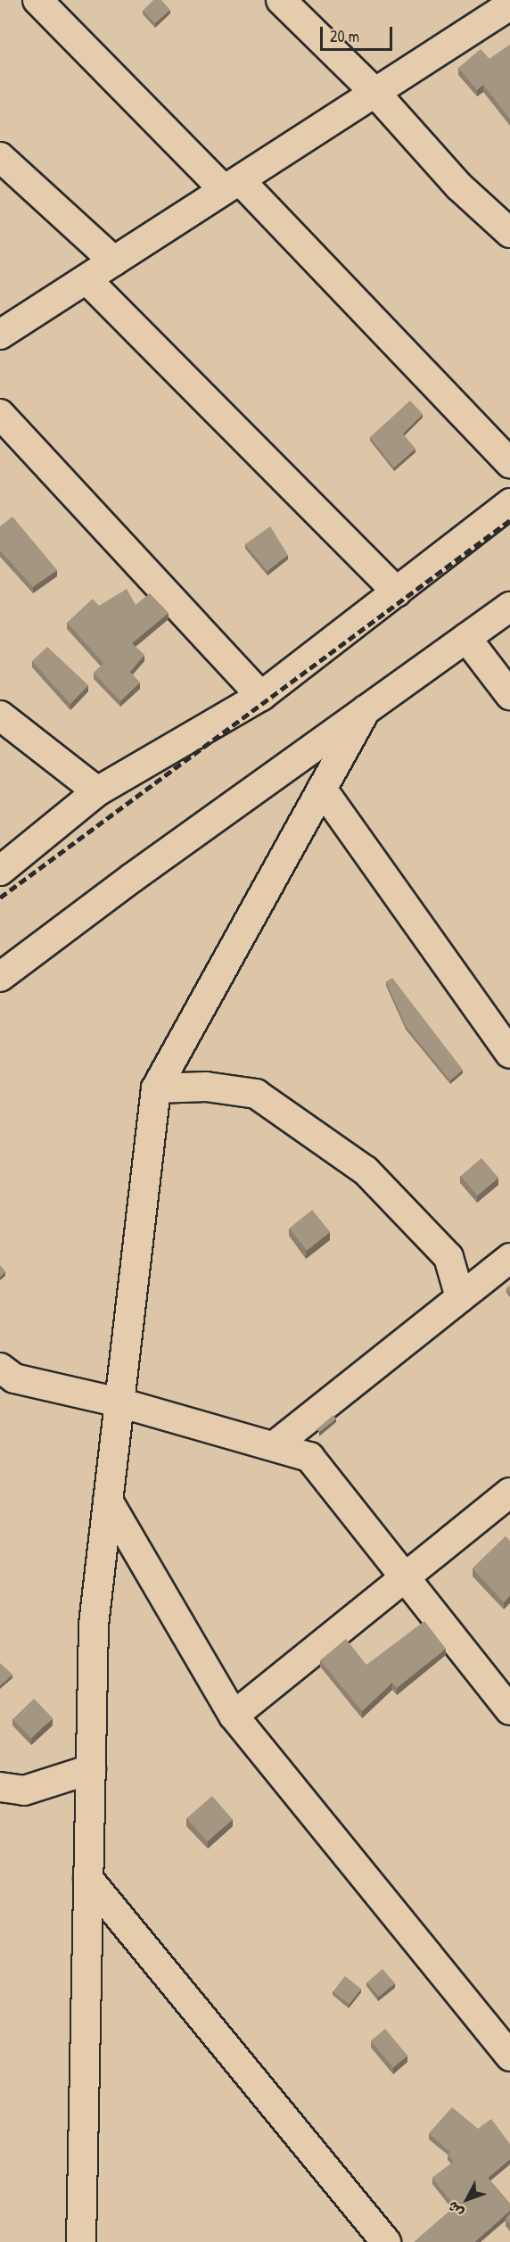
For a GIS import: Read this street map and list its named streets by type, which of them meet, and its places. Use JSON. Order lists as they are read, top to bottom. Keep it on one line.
{"scale_bar":"20 m","north":"bottom left"}
